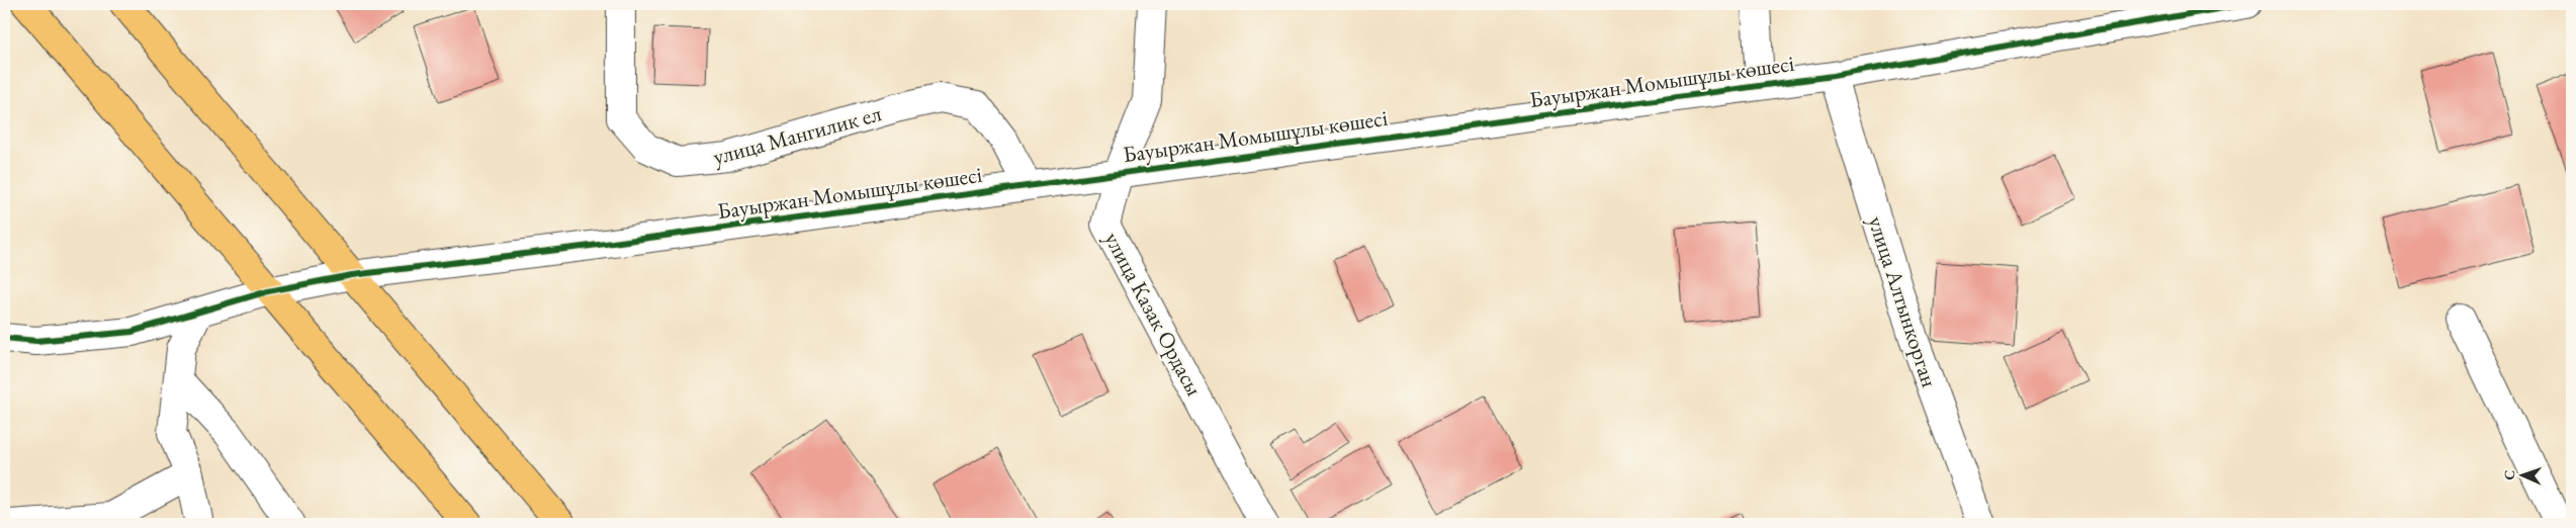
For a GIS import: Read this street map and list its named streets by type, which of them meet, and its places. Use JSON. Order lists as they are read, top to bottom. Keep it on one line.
{"streets":{"street":["Бауыржан Момышұлы көшесі","улица Мангилик ел","улица Алтынкорган","улица Казак Ордасы"]},"crossings":[["Бауыржан Момышұлы көшесі","улица Мангилик ел"],["Бауыржан Момышұлы көшесі","улица Алтынкорган"],["Бауыржан Момышұлы көшесі","улица Казак Ордасы"]],"north":"left"}
